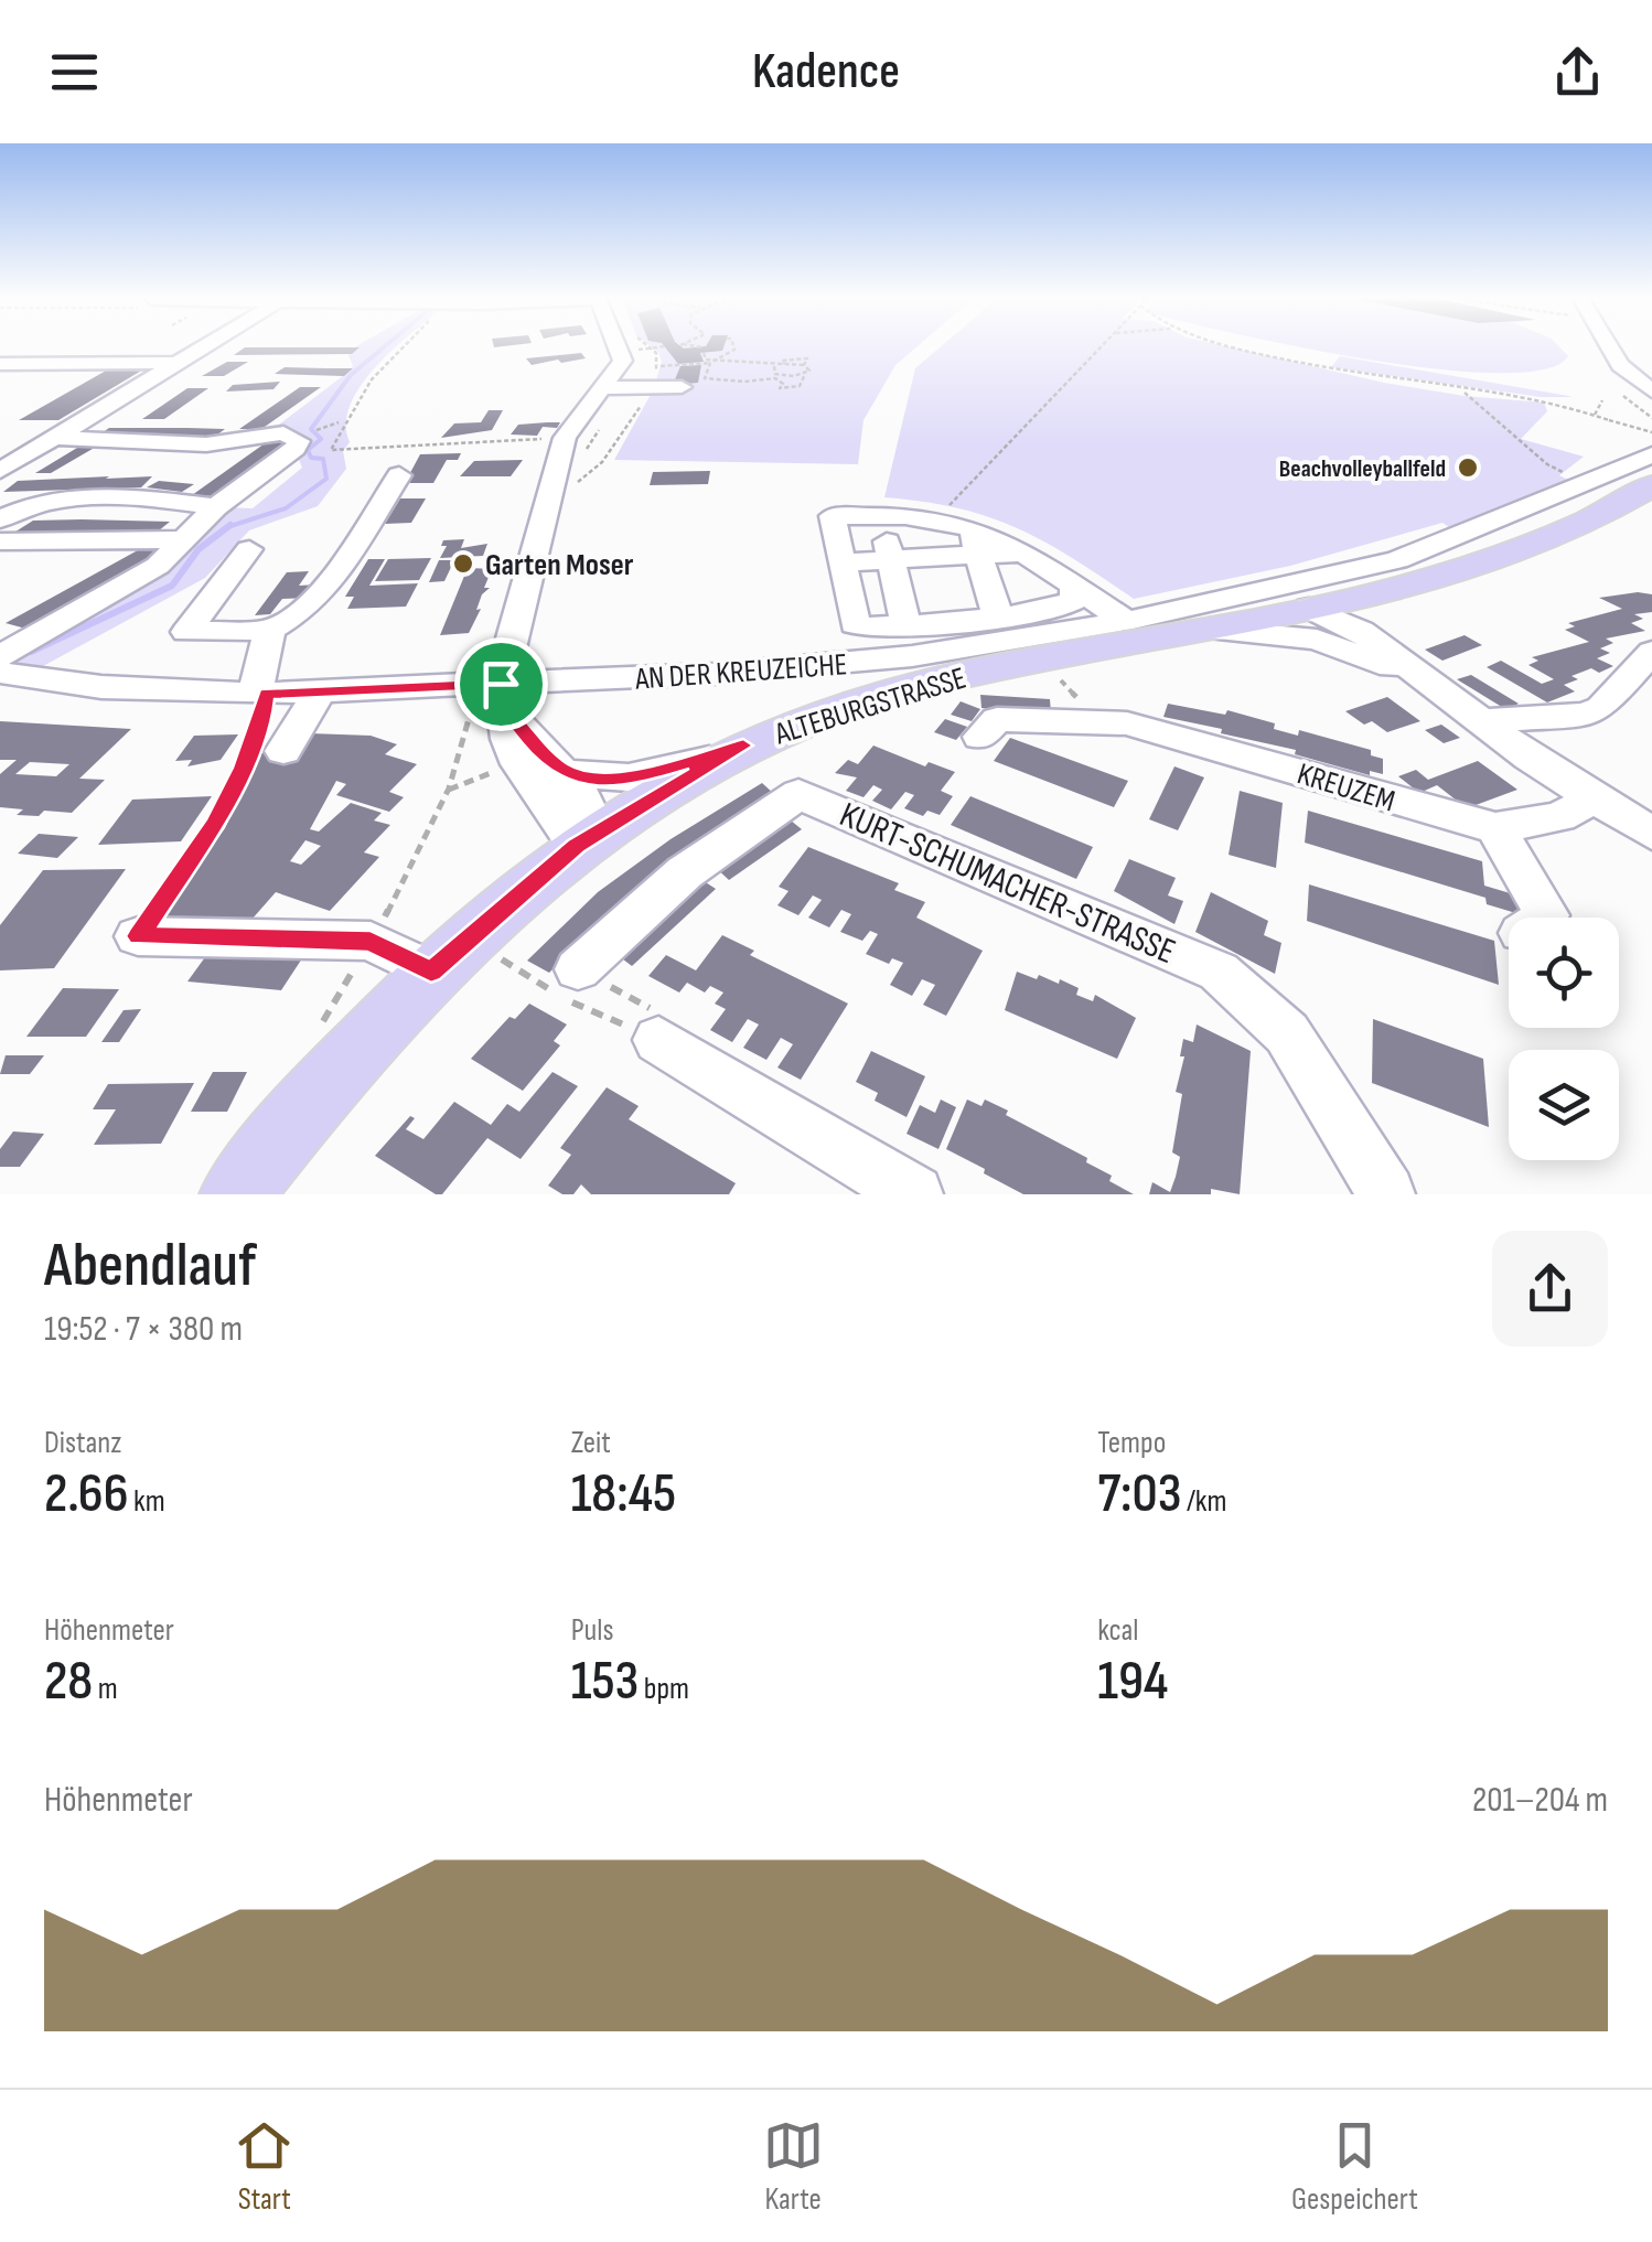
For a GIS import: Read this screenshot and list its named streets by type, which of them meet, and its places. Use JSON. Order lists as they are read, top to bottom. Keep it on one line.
{"streets":{"main road":["ALTEBURGSTRASSE"],"street":["AN DER KREUZEICHE","KREUZEM","KURT-SCHUMACHER-STRASSE"]},"places":["Beachvolleyballfeld","Garten Moser"],"page":{"header":"Kadence","heading":["Abendlauf","19:52 · 7 × 380 m"],"stats":[["Distanz","2.66 km"],["Zeit","18:45"],["Tempo","7:03 /km"],["Höhenmeter","28 m"],["Puls","153 bpm"],["kcal","194"]],"chart":["Höhenmeter","201–204 m"],"tabs":["Start","Karte","Gespeichert"]}}
